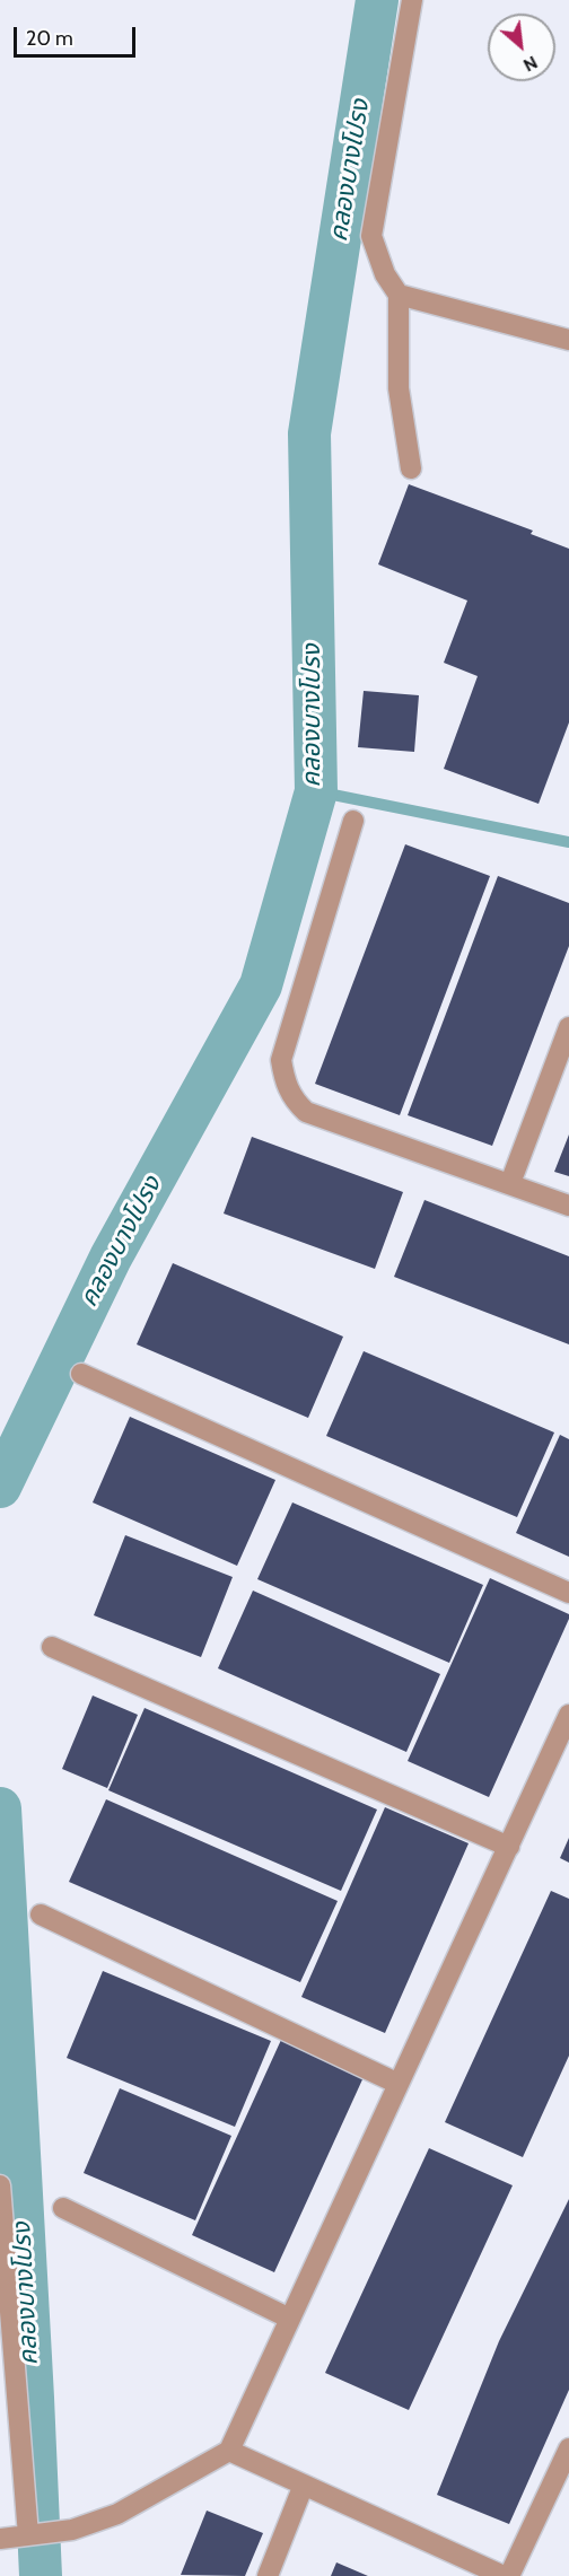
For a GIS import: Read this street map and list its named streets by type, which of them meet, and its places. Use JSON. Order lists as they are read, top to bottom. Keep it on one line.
{"water":["คลองบางโปรง"],"scale_bar":"20 m","north":"bottom right"}
